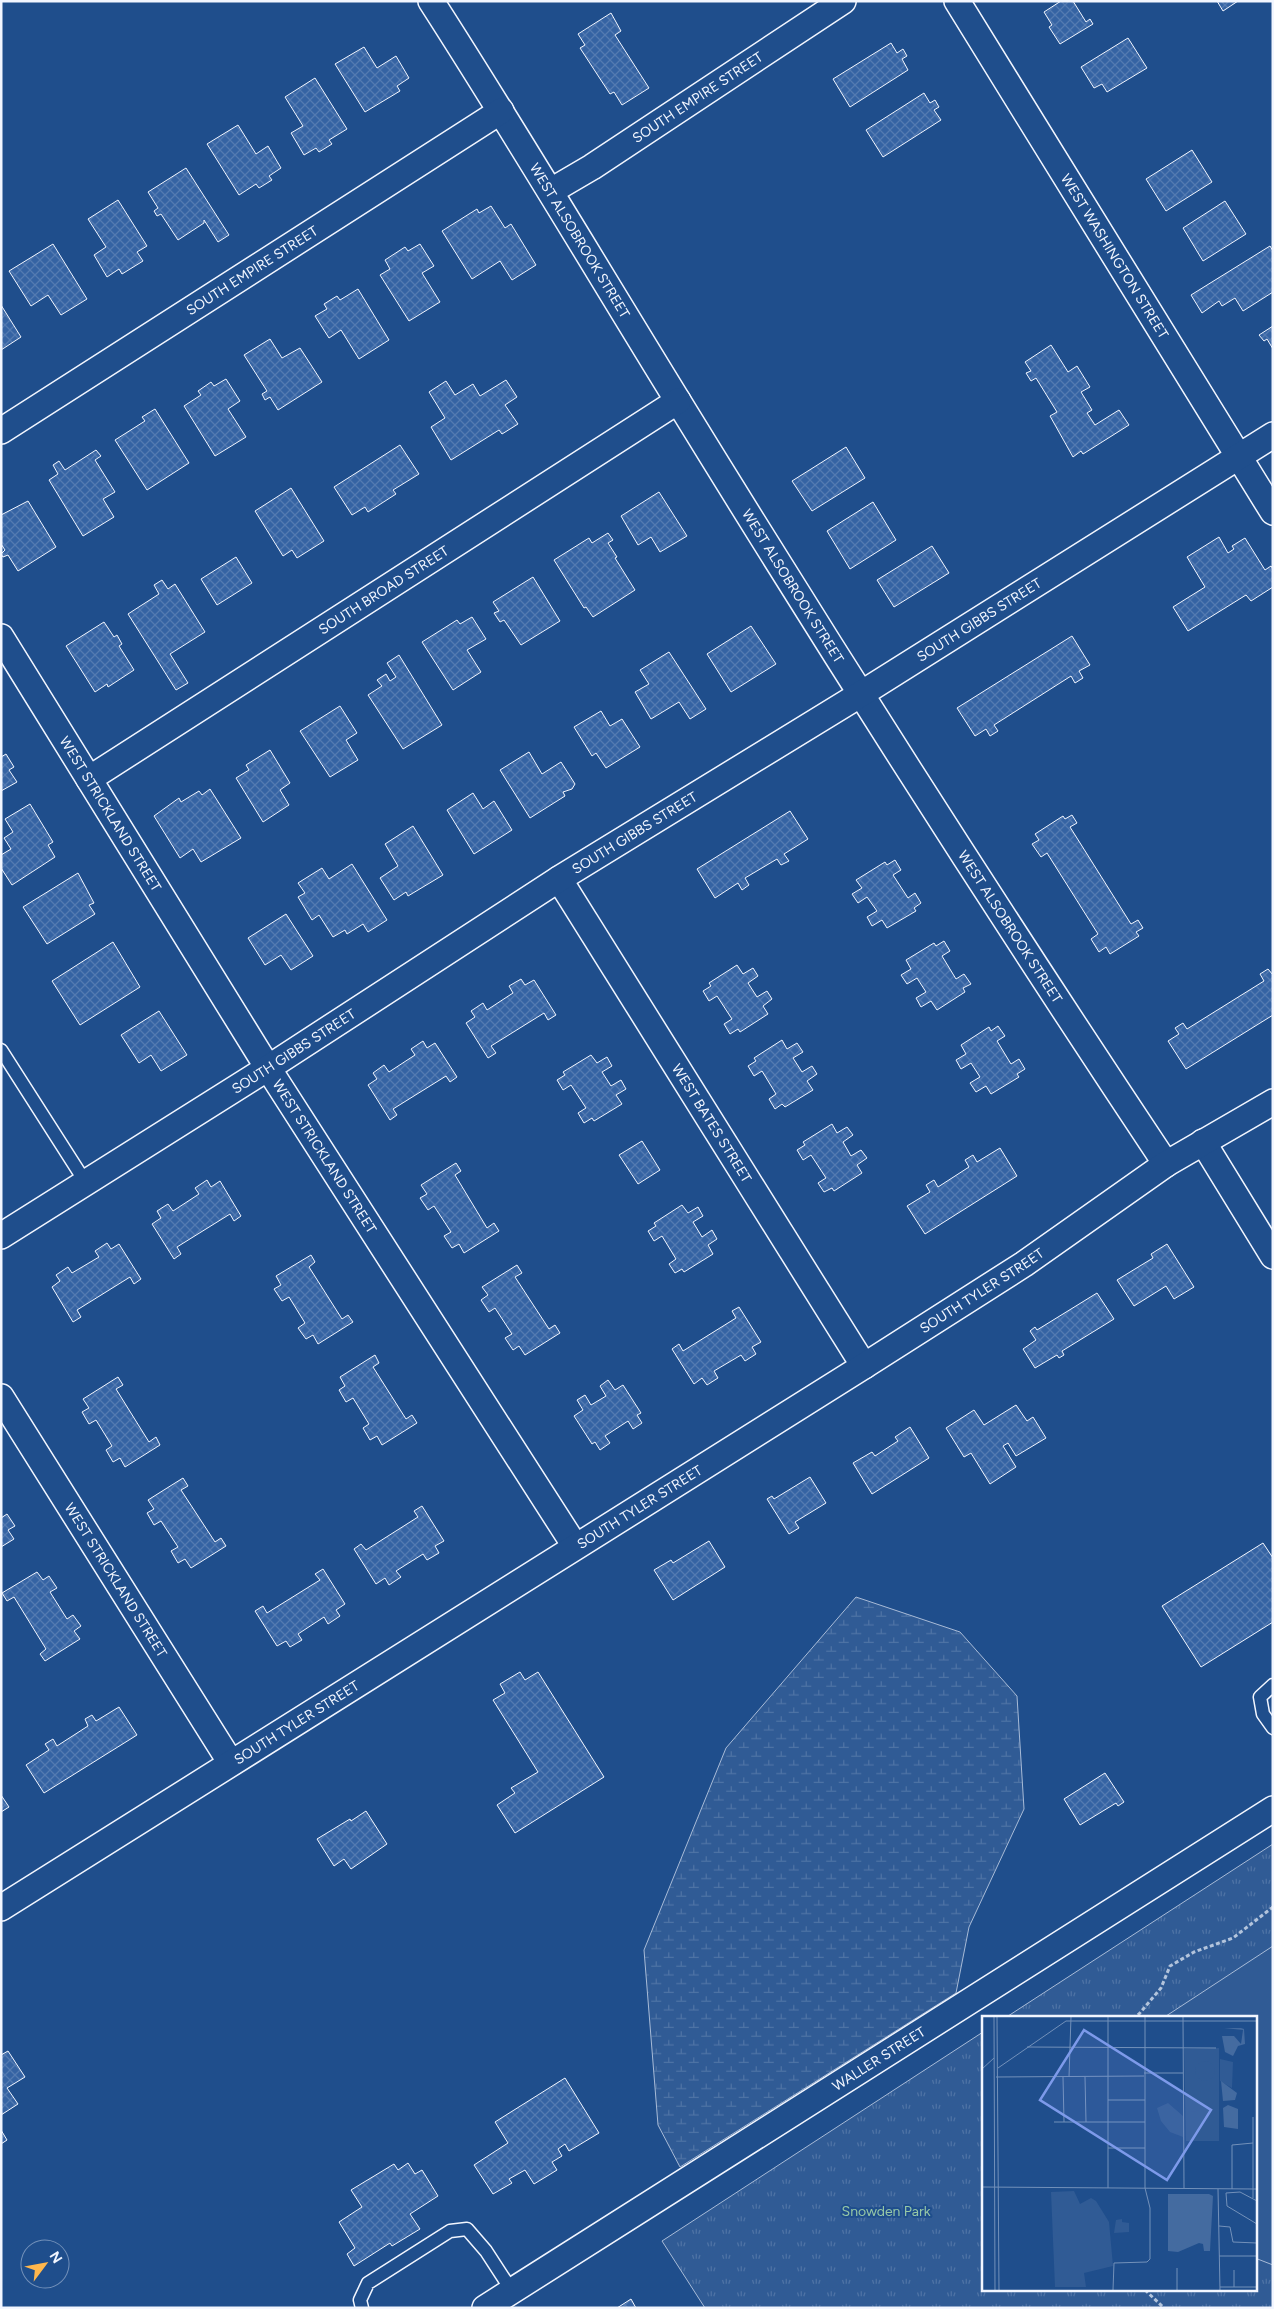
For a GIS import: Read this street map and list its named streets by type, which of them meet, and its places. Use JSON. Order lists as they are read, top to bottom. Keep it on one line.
{"streets":{"street":["SOUTH EMPIRE STREET","WEST ALSOBROOK STREET","WEST WASHINGTON STREET","SOUTH BROAD STREET","SOUTH GIBBS STREET","WEST STRICKLAND STREET","WEST BATES STREET","SOUTH TYLER STREET","WALLER STREET"]},"crossings":[["SOUTH EMPIRE STREET","WEST ALSOBROOK STREET"],["WEST ALSOBROOK STREET","SOUTH BROAD STREET"],["WEST ALSOBROOK STREET","SOUTH GIBBS STREET"],["WEST ALSOBROOK STREET","SOUTH TYLER STREET"],["WEST WASHINGTON STREET","SOUTH GIBBS STREET"],["SOUTH BROAD STREET","WEST STRICKLAND STREET"],["SOUTH GIBBS STREET","WEST STRICKLAND STREET"],["SOUTH GIBBS STREET","WEST BATES STREET"],["WEST STRICKLAND STREET","SOUTH TYLER STREET"],["WEST BATES STREET","SOUTH TYLER STREET"]],"parks":["Snowden Park"],"north":"top right"}
